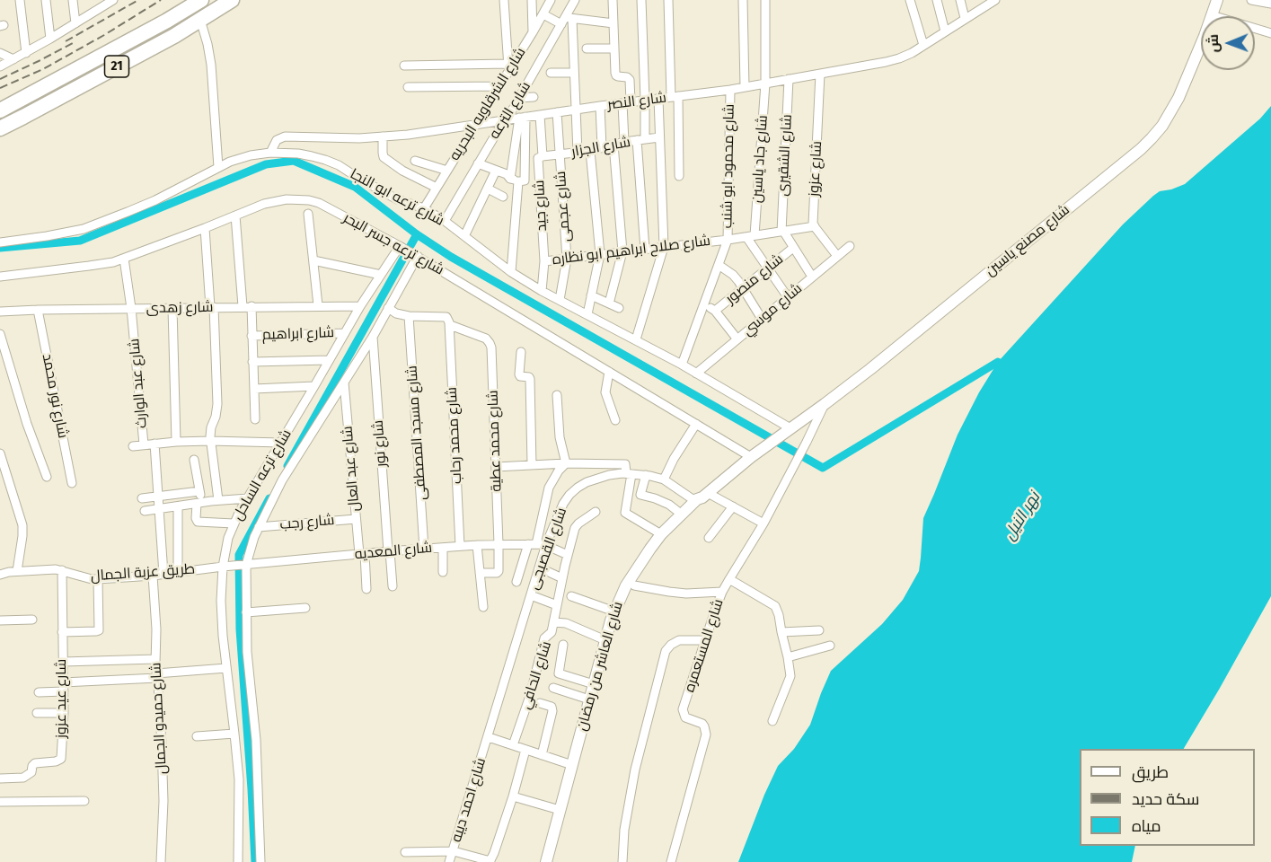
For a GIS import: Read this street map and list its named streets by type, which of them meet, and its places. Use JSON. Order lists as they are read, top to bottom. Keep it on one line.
{"streets":{"highway":["21"],"main road":["شارع مصنع ياسين","شارع العاشر من رمضان"],"street":["شارع النصر","شارع الشرقاويه البحريه","شارع الترعه","شارع الجزار","شارع الشقيرى","شارع جاد ياسين","شارع محمود ابو شنب","شارع عزوز","شارع ترعه ابو النجا","شارع جيد","شارع عجمى","شارع ترعه جسر البحر","شارع صلاح ابراهيم ابو نظاره","شارع منصور","شارع زهدى","شارع موسي","شارع ابراهيم","شارع عبد الوارث","شارع نور محمد","شارع مسجد المصطفى","شارع محمد رحاب","شارع محمد عطية","شارع نور","شارع عبد العال","شارع ترعه الساحل","شارع رجب","شارع القصبجى","شارع المعديه","طريق عزبة الجمال","شارع المستعمره","شارع الحافي","شارع عيد عزوز","شارع حميدو الجمال","شارع احمد ديبه"]},"crossings":[["شارع النصر","شارع الشرقاويه البحريه"],["شارع النصر","شارع الترعه"],["شارع النصر","شارع الشقيرى"],["شارع النصر","شارع جاد ياسين"],["شارع النصر","شارع محمود ابو شنب"],["شارع النصر","شارع عزوز"],["شارع النصر","شارع ترعه ابو النجا"],["شارع النصر","شارع عجمى"],["شارع الشرقاويه البحريه","شارع ترعه ابو النجا"],["شارع الترعه","شارع ترعه ابو النجا"],["شارع الجزار","شارع جيد"],["شارع الجزار","شارع عجمى"],["شارع الشقيرى","شارع صلاح ابراهيم ابو نظاره"],["شارع جاد ياسين","شارع صلاح ابراهيم ابو نظاره"],["شارع محمود ابو شنب","شارع ترعه ابو النجا"],["شارع محمود ابو شنب","شارع صلاح ابراهيم ابو نظاره"],["شارع عزوز","شارع صلاح ابراهيم ابو نظاره"],["شارع ترعه ابو النجا","شارع جيد"],["شارع ترعه ابو النجا","شارع عجمى"],["شارع ترعه ابو النجا","شارع مصنع ياسين"],["شارع ترعه ابو النجا","شارع موسي"],["شارع جيد","شارع صلاح ابراهيم ابو نظاره"],["شارع عجمى","شارع صلاح ابراهيم ابو نظاره"],["شارع مصنع ياسين","شارع المستعمره"],["شارع مصنع ياسين","شارع العاشر من رمضان"],["شارع ترعه جسر البحر","شارع عبد الوارث"],["شارع ترعه جسر البحر","شارع ترعه الساحل"],["شارع ترعه جسر البحر","شارع العاشر من رمضان"],["شارع زهدى","شارع عبد الوارث"],["شارع زهدى","شارع نور محمد"],["شارع زهدى","شارع ترعه الساحل"],["شارع ابراهيم","شارع ترعه الساحل"],["شارع مسجد المصطفى","شارع المعديه"],["شارع محمد رحاب","شارع محمد عطية"],["شارع محمد رحاب","شارع المعديه"],["شارع محمد عطية","شارع المعديه"],["شارع نور","شارع ترعه الساحل"],["شارع نور","شارع المعديه"],["شارع عبد العال","شارع ترعه الساحل"],["شارع عبد العال","شارع رجب"],["شارع عبد العال","شارع المعديه"],["شارع ترعه الساحل","شارع رجب"],["شارع ترعه الساحل","شارع المعديه"],["شارع ترعه الساحل","طريق عزبة الجمال"],["شارع القصبجى","شارع المعديه"],["شارع القصبجى","شارع المستعمره"],["شارع القصبجى","شارع العاشر من رمضان"],["شارع القصبجى","شارع احمد ديبه"],["شارع المعديه","طريق عزبة الجمال"],["طريق عزبة الجمال","شارع عيد عزوز"],["طريق عزبة الجمال","شارع حميدو الجمال"]],"water":["نهر النيل"],"legend":["طريق","سكة حديد","مياه"],"north":"left"}
